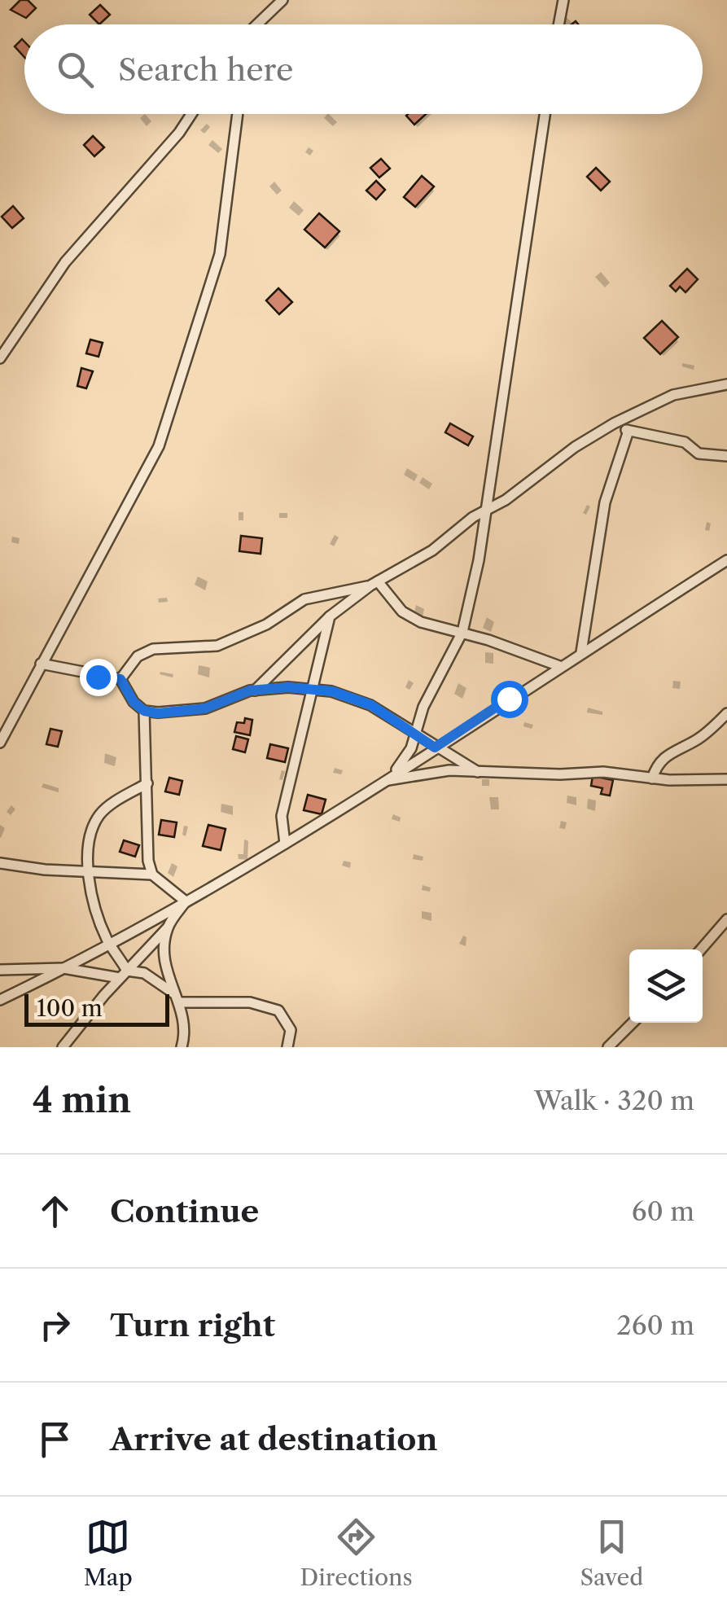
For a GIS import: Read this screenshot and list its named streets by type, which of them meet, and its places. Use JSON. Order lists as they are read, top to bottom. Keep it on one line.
{"scale_bar":"100 m","page":{"search":"Search here","scale":"100 m","heading":["4 min","Walk · 320 m"],"list":[["Continue","60 m"],["Turn right","260 m"],"Arrive at destination"],"nav":["Map","Directions","Saved"]}}
